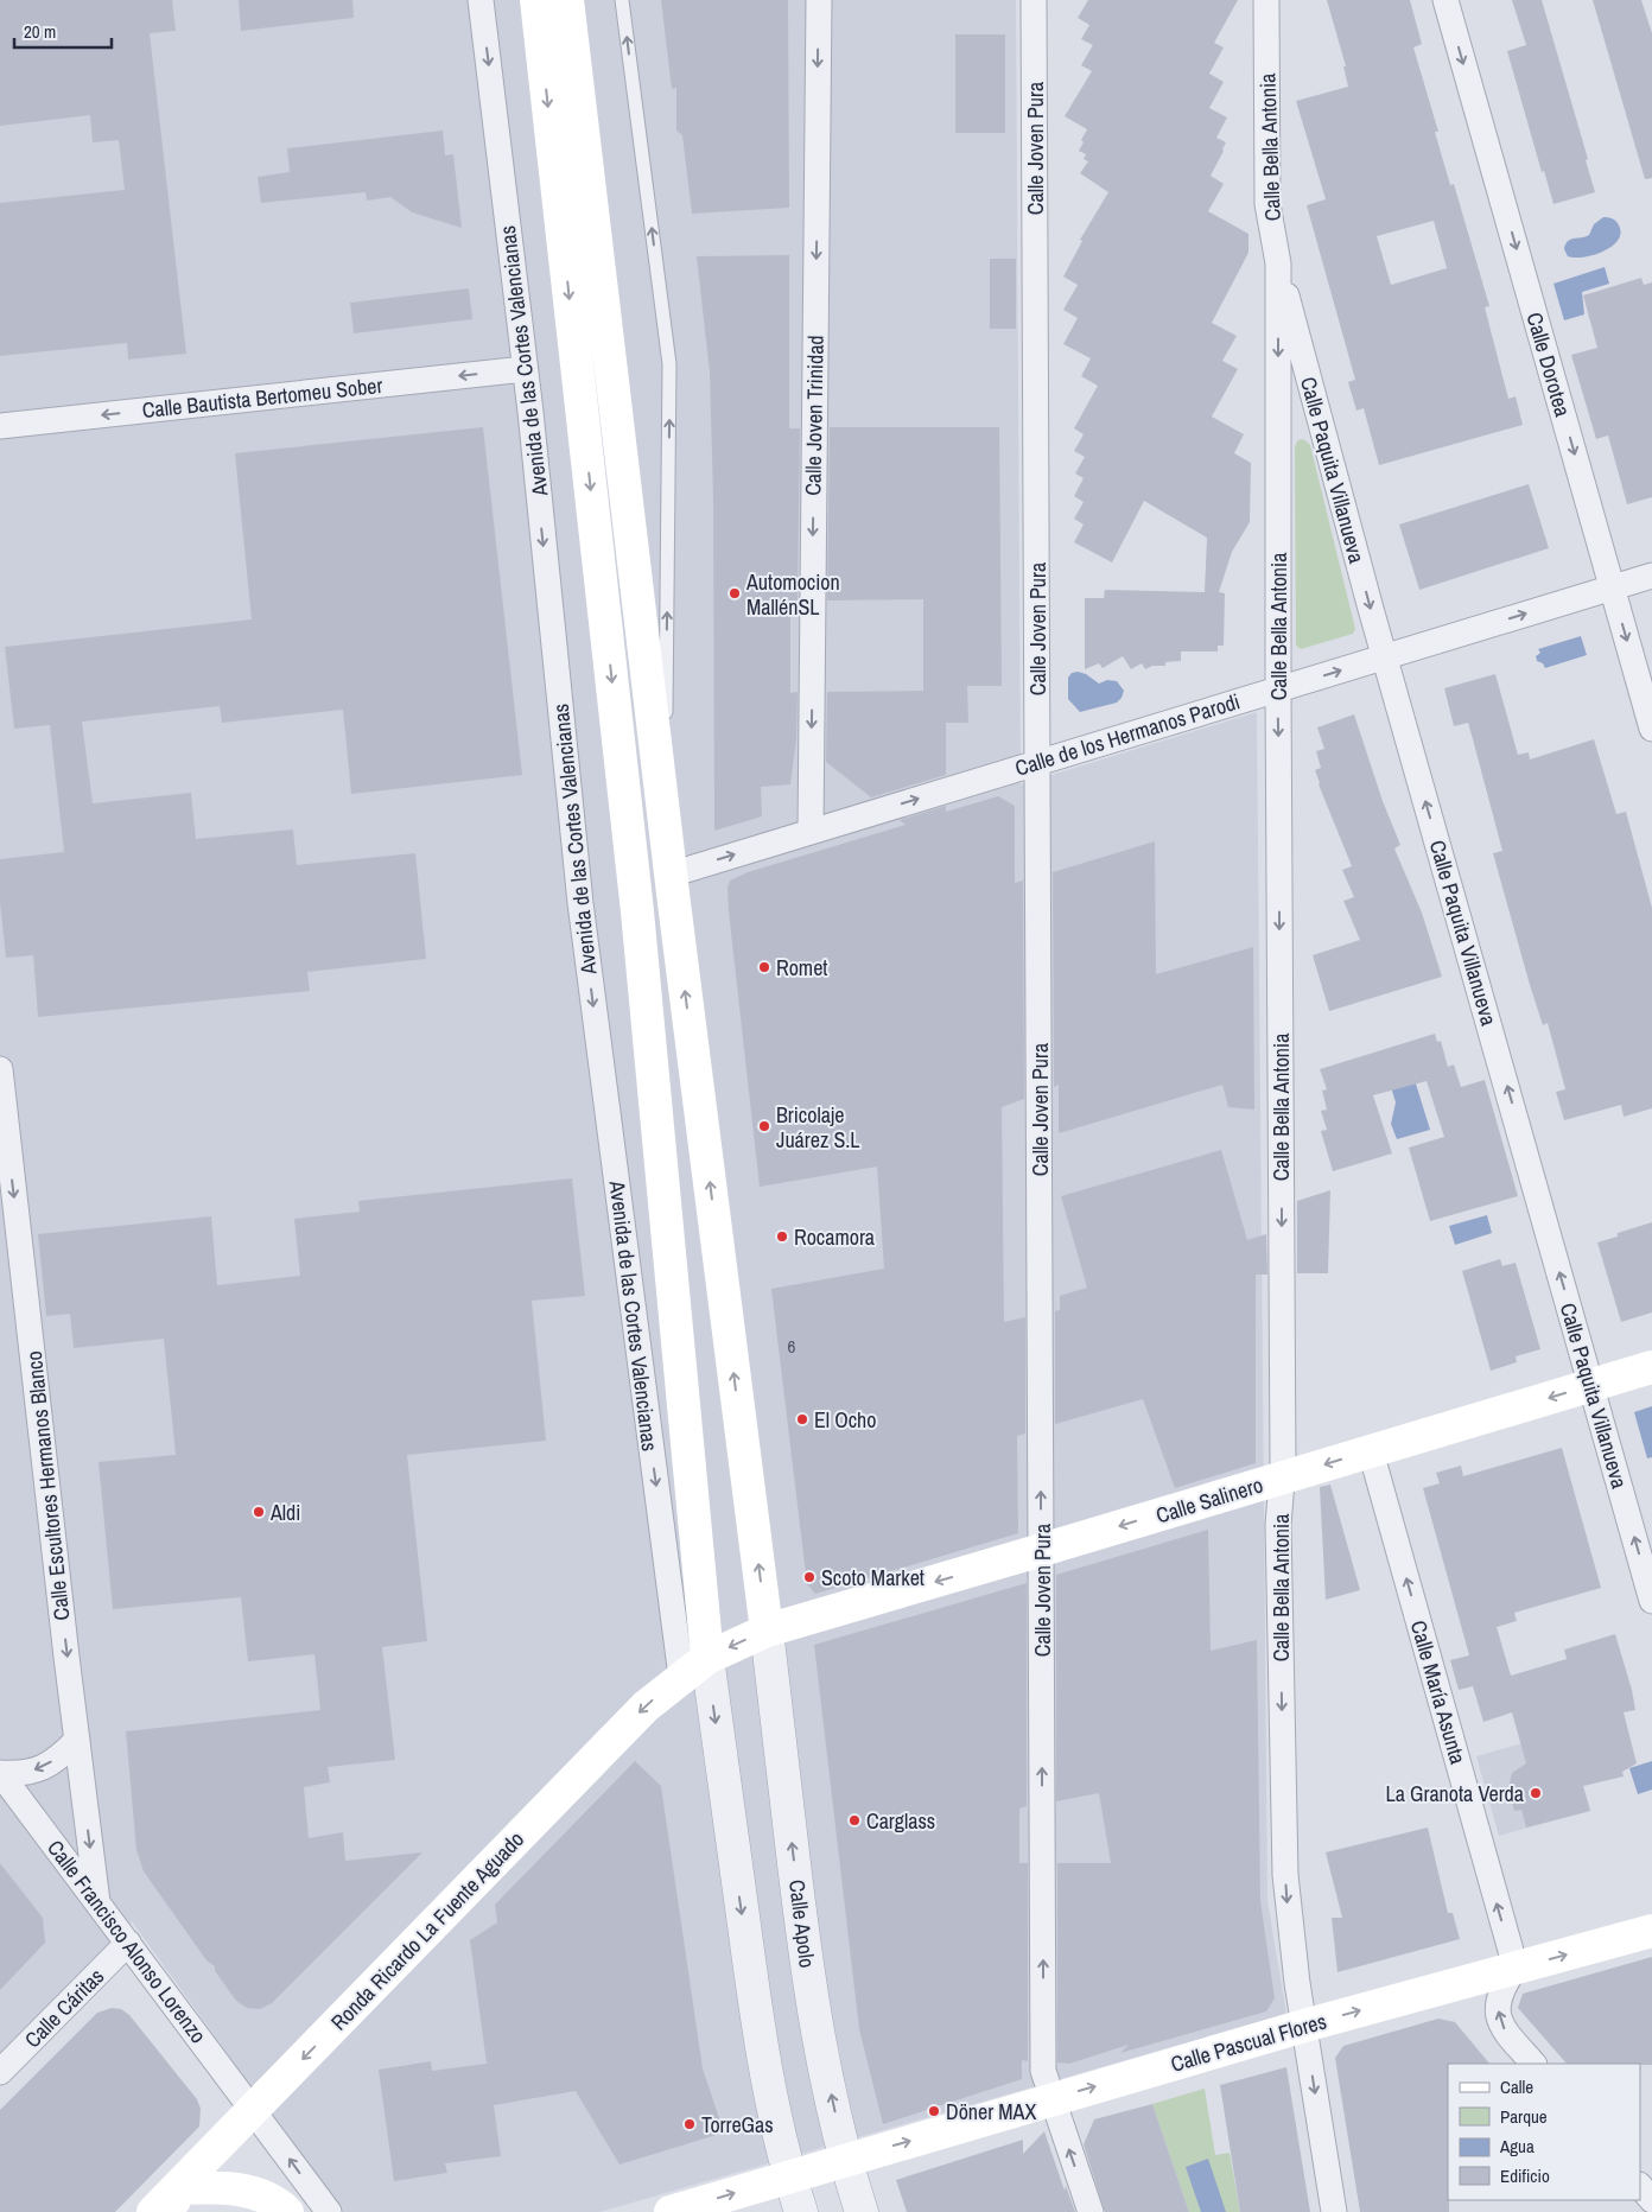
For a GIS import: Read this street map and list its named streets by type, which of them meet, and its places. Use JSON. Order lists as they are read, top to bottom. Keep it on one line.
{"streets":{"main road":["Avenida de las Cortes Valencianas","Calle Salinero","Ronda Ricardo La Fuente Aguado","Calle Pascual Flores"],"street":["Calle Bella Antonia","Calle Joven Pura","Calle Dorotea","Calle Bautista Bertomeu Sober","Calle Joven Trinidad","Calle Paquita Villanueva","Calle de los Hermanos Parodi","Calle Escultores Hermanos Blanco","Calle María Asunta","Calle Apolo","Calle Francisco Alonso Lorenzo","Calle Cáritas"]},"crossings":[["Calle Bella Antonia","Calle Paquita Villanueva"],["Calle Bella Antonia","Calle de los Hermanos Parodi"],["Calle Bella Antonia","Calle Salinero"],["Calle Bella Antonia","Calle Pascual Flores"],["Calle Joven Pura","Calle de los Hermanos Parodi"],["Calle Joven Pura","Calle Salinero"],["Calle Joven Pura","Calle Pascual Flores"],["Avenida de las Cortes Valencianas","Calle Bautista Bertomeu Sober"],["Avenida de las Cortes Valencianas","Calle Salinero"],["Avenida de las Cortes Valencianas","Ronda Ricardo La Fuente Aguado"],["Calle Dorotea","Calle de los Hermanos Parodi"],["Calle Joven Trinidad","Calle de los Hermanos Parodi"],["Calle Paquita Villanueva","Calle de los Hermanos Parodi"],["Calle Paquita Villanueva","Calle Salinero"],["Calle Escultores Hermanos Blanco","Calle Francisco Alonso Lorenzo"],["Calle Salinero","Calle María Asunta"],["Calle Salinero","Calle Apolo"],["Calle Salinero","Ronda Ricardo La Fuente Aguado"],["Calle María Asunta","Calle Pascual Flores"],["Calle Apolo","Calle Pascual Flores"],["Ronda Ricardo La Fuente Aguado","Calle Francisco Alonso Lorenzo"],["Calle Francisco Alonso Lorenzo","Calle Cáritas"]],"one_way":["Calle Bella Antonia","Calle Joven Pura","Avenida de las Cortes Valencianas","Calle Dorotea","Calle Bautista Bertomeu Sober","Calle Joven Trinidad","Calle de los Hermanos Parodi","Calle Escultores Hermanos Blanco","Calle Salinero","Calle María Asunta","Ronda Ricardo La Fuente Aguado","Calle Pascual Flores"],"places":["Automocion MallénSL","Romet","Bricolaje Juárez S.L","Rocamora","El Ocho","Aldi","Scoto Market","La Granota Verda","Carglass","Döner MAX","TorreGas"],"house_numbers":["6"],"legend":["Calle","Parque","Agua","Edificio"],"scale_bar":"20 m"}
